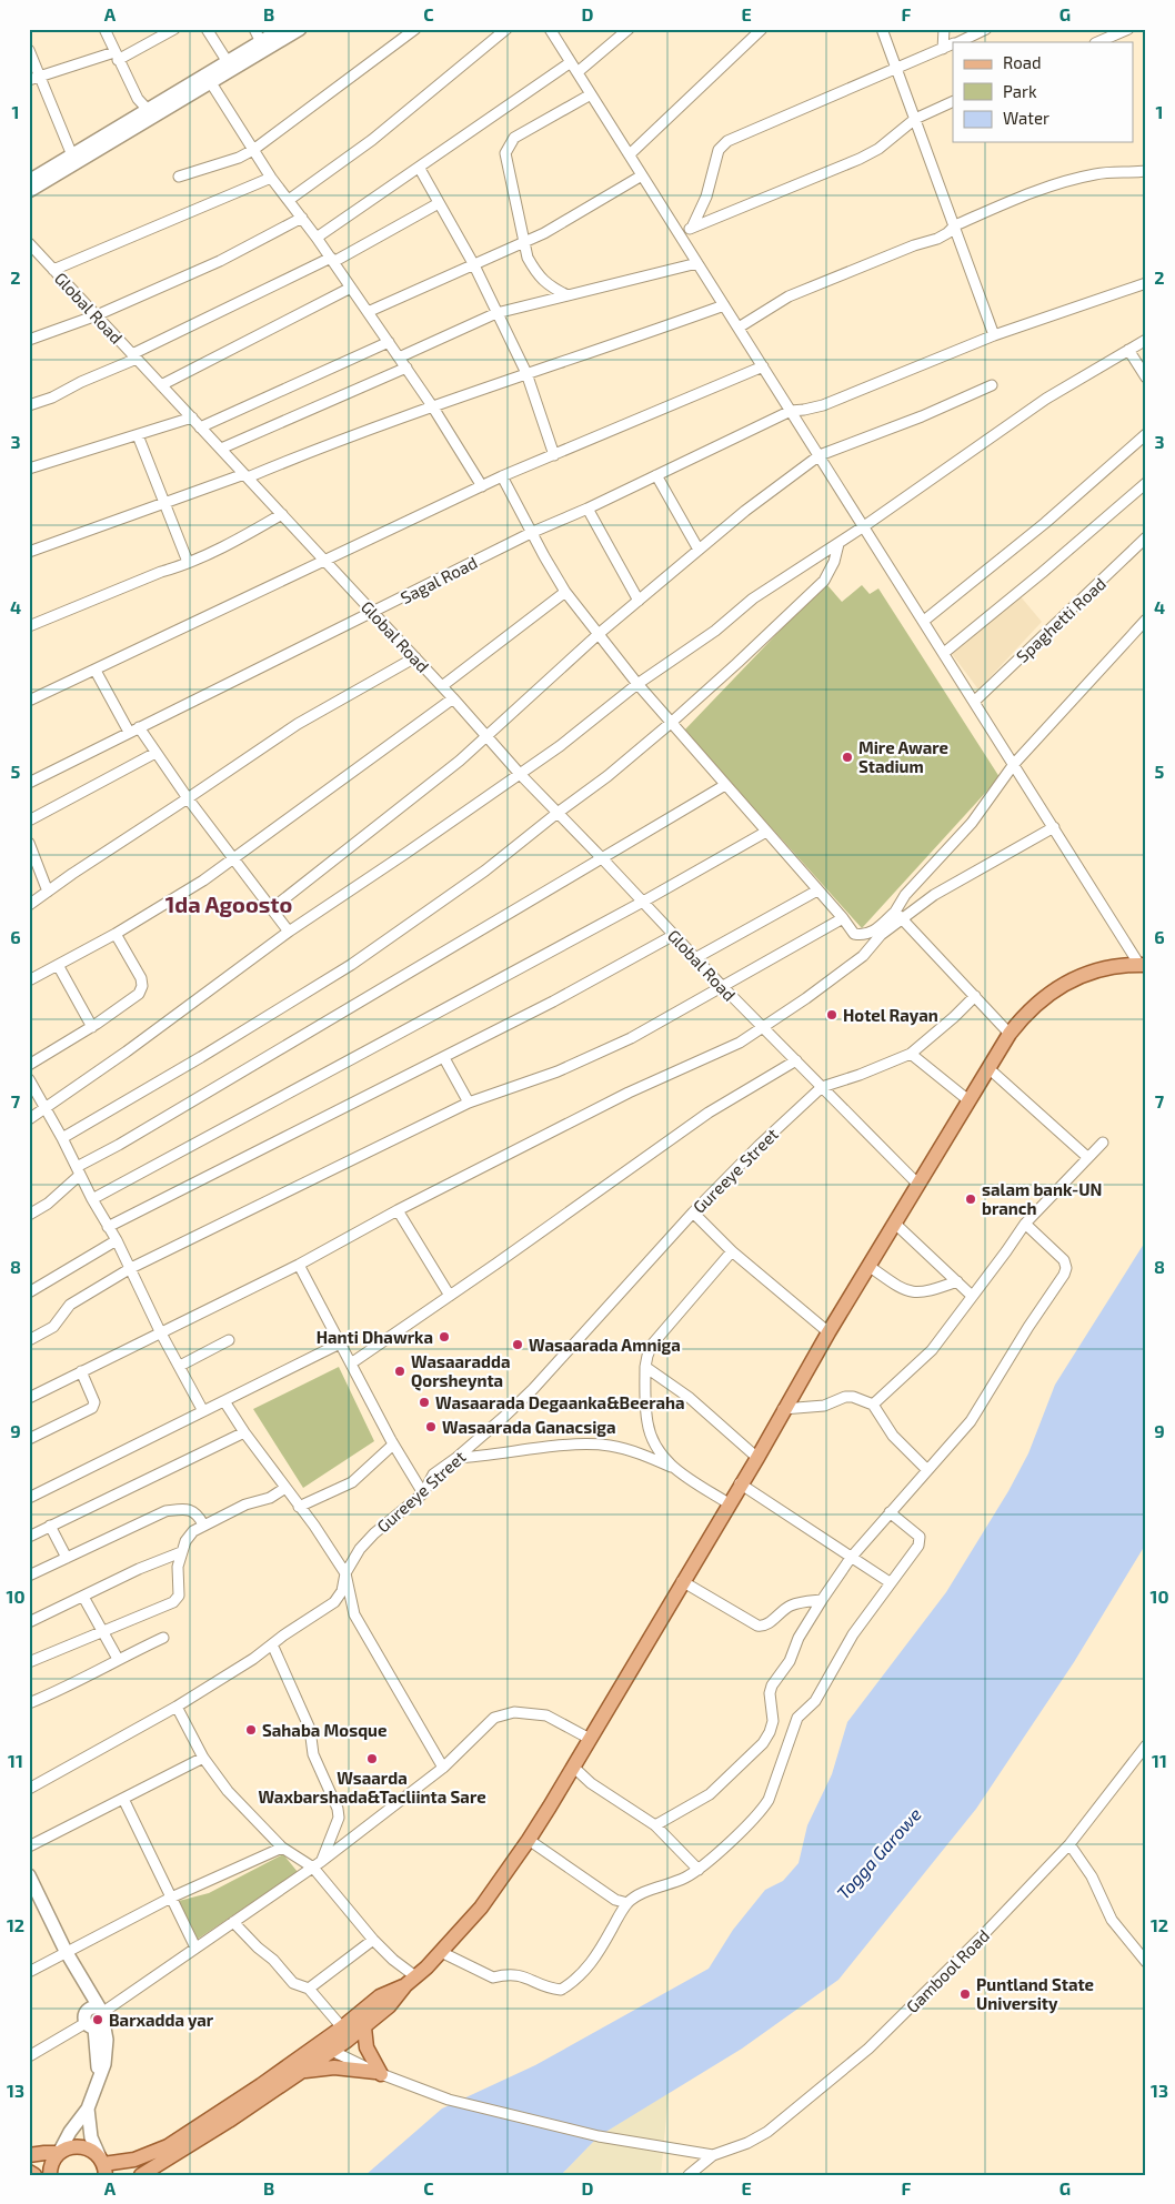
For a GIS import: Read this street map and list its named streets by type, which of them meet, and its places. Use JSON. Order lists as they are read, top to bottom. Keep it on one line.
{"streets":{"street":["Global Road","Sagal Road","Spaghetti Road","Gureeye Street","Gambool Road"]},"crossings":[["Global Road","Sagal Road"],["Global Road","Gureeye Street"]],"districts":["1da Agoosto"],"water":["Togga Garowe"],"places":["Mire Aware Stadium","Hotel Rayan","salam bank-UN branch","Hanti Dhawrka","Wasaarada Amniga","Wasaaradda Qorsheynta","Wasaarada Degaanka&Beeraha","Wasaarada Ganacsiga","Sahaba Mosque","Wsaarda Waxbarshada&Tacliinta Sare","Puntland State University","Barxadda yar"],"legend":["Road","Park","Water"],"grid":{"columns":["A","B","C","D","E","F","G"],"rows":["1","2","3","4","5","6","7","8","9","10","11","12","13"]}}
